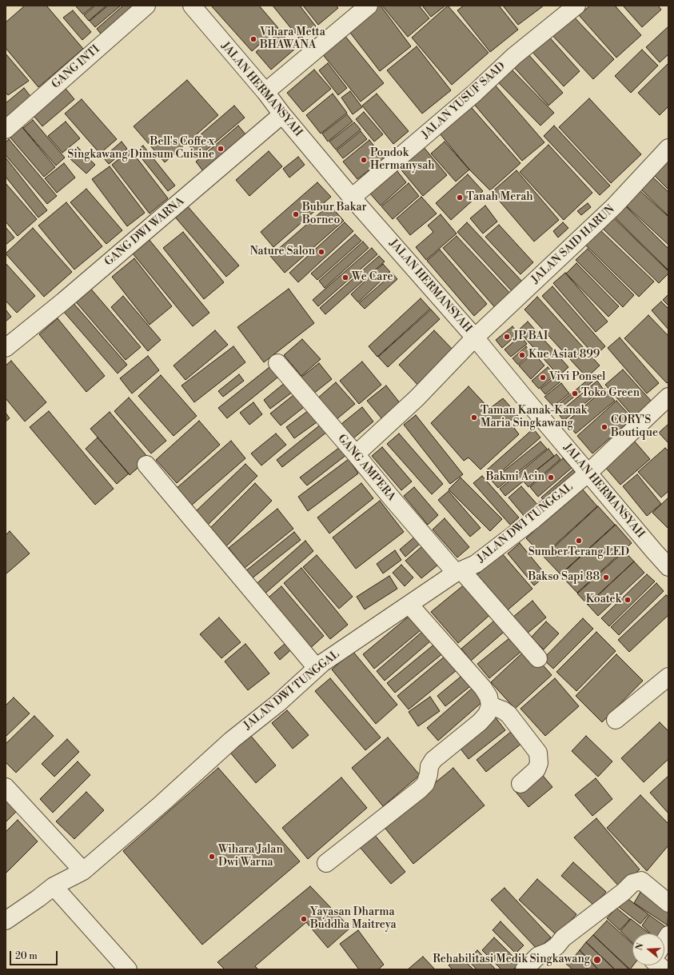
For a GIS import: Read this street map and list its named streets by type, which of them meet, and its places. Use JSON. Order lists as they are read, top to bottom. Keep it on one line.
{"streets":{"street":["GANG INTI","JALAN HERMANSYAH","JALAN YUSUF SAAD","GANG DWI WARNA","JALAN SAID HARUN","GANG AMPERA","JALAN DWI TUNGGAL"]},"crossings":[["JALAN HERMANSYAH","JALAN YUSUF SAAD"],["JALAN HERMANSYAH","GANG DWI WARNA"],["JALAN HERMANSYAH","JALAN SAID HARUN"],["JALAN HERMANSYAH","JALAN DWI TUNGGAL"],["JALAN SAID HARUN","GANG AMPERA"],["GANG AMPERA","JALAN DWI TUNGGAL"]],"places":["Vihara Metta BHAWANA","Bell's Coffe x Singkawang Dimsum Cuisine","Pondok Hermanysah","Tanah Merah","Bubur Bakar Borneo","Nature Salon","We Care","JP BAI","Kue Asiat 899","Vivi Ponsel","Toko Green","Taman Kanak-Kanak Maria Singkawang","CORY'S Boutique","Bakmi Acin","SumberTerang LED","Bakso Sapi 88","Koatek","Wihara Jalan Dwi Warna","Yayasan Dharma Buddha Maitreya","Rehabilitasi Medik Singkawang"],"scale_bar":"20 m","north":"left"}
